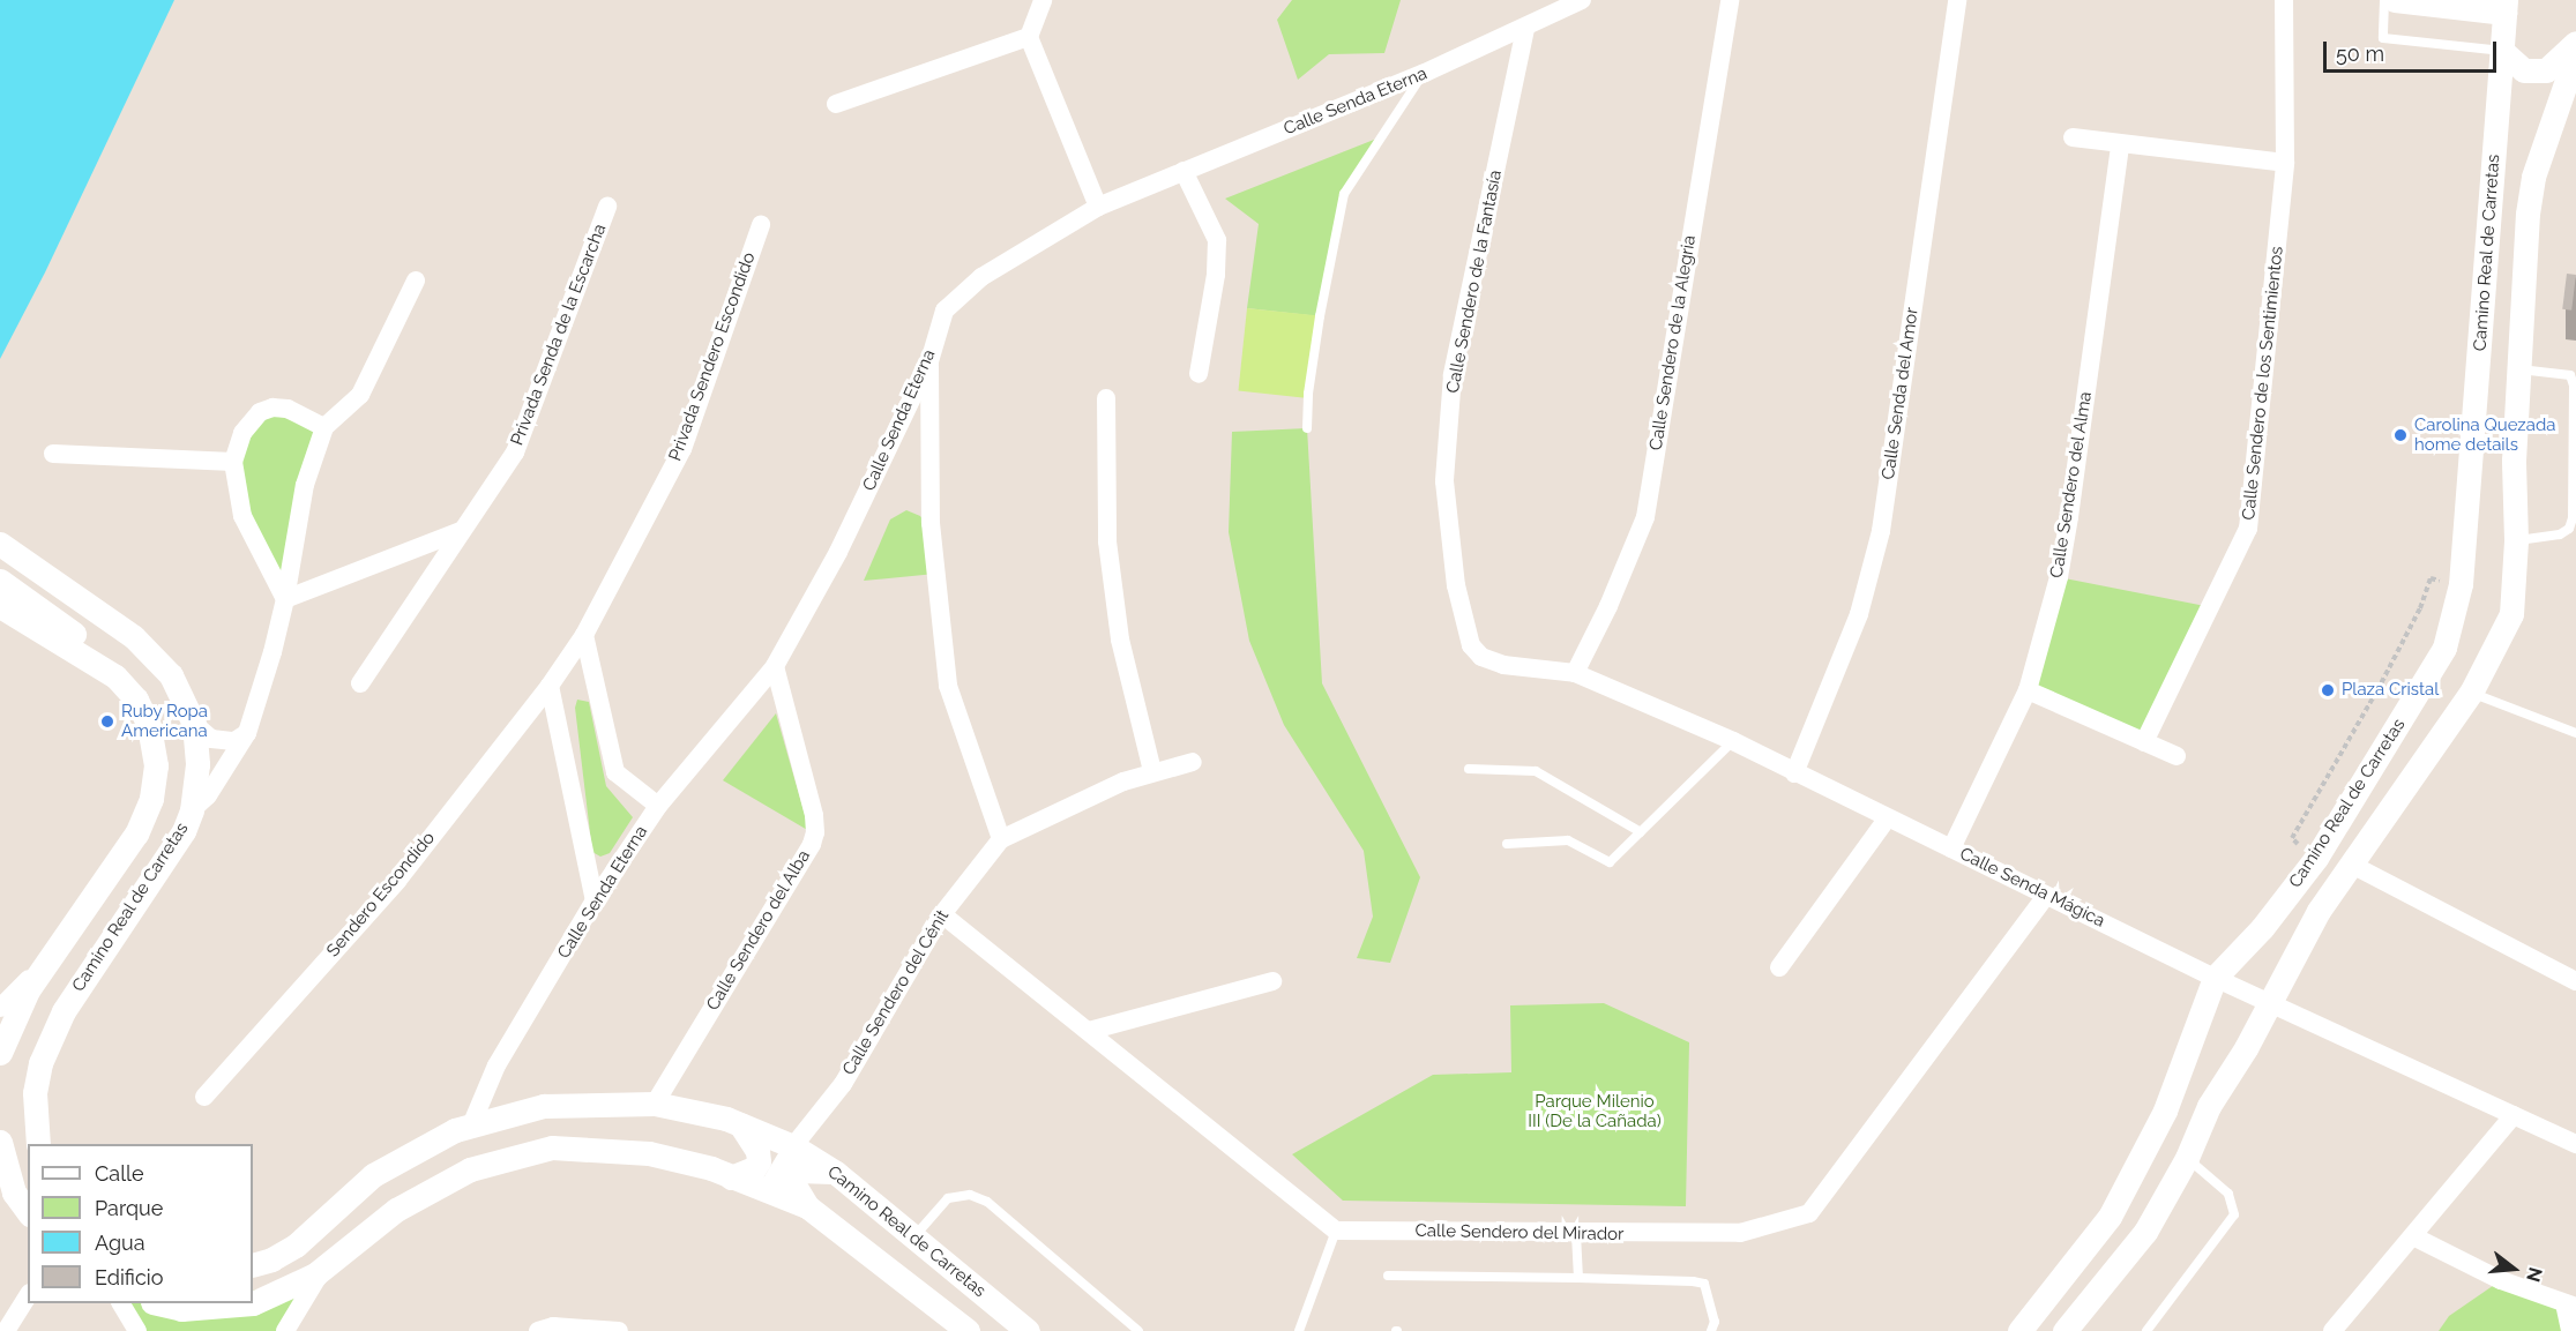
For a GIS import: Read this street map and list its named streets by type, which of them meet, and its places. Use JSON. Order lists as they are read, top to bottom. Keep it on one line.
{"streets":{"street":["Calle Senda Eterna","Camino Real de Carretas","Calle Sendero de la Fantasía","Privada Senda de la Escarcha","Calle Sendero de la Alegria","Privada Sendero Escondido","Calle Sendero de los Sentimientos","Calle Senda del Amor","Calle Sendero del Alma","Calle Senda Mágica","Sendero Escondido","Calle Sendero del Alba","Calle Sendero del Cénit","Calle Sendero del Mirador"]},"crossings":[["Calle Senda Eterna","Camino Real de Carretas"],["Calle Senda Eterna","Calle Sendero de la Fantasía"],["Calle Senda Eterna","Calle Sendero del Alba"],["Camino Real de Carretas","Calle Senda Mágica"],["Camino Real de Carretas","Calle Sendero del Alba"],["Camino Real de Carretas","Calle Sendero del Cénit"],["Calle Sendero de la Fantasía","Calle Senda Mágica"],["Calle Sendero de la Alegria","Calle Senda Mágica"],["Privada Sendero Escondido","Sendero Escondido"],["Calle Senda del Amor","Calle Senda Mágica"],["Calle Sendero del Alma","Calle Senda Mágica"],["Calle Senda Mágica","Calle Sendero del Mirador"]],"parks":["Parque Milenio III (De la Cañada)"],"places":["Carolina Quezada home details","Plaza Cristal","Ruby Ropa Americana"],"legend":["Calle","Parque","Agua","Edificio"],"scale_bar":"50 m","north":"right"}
